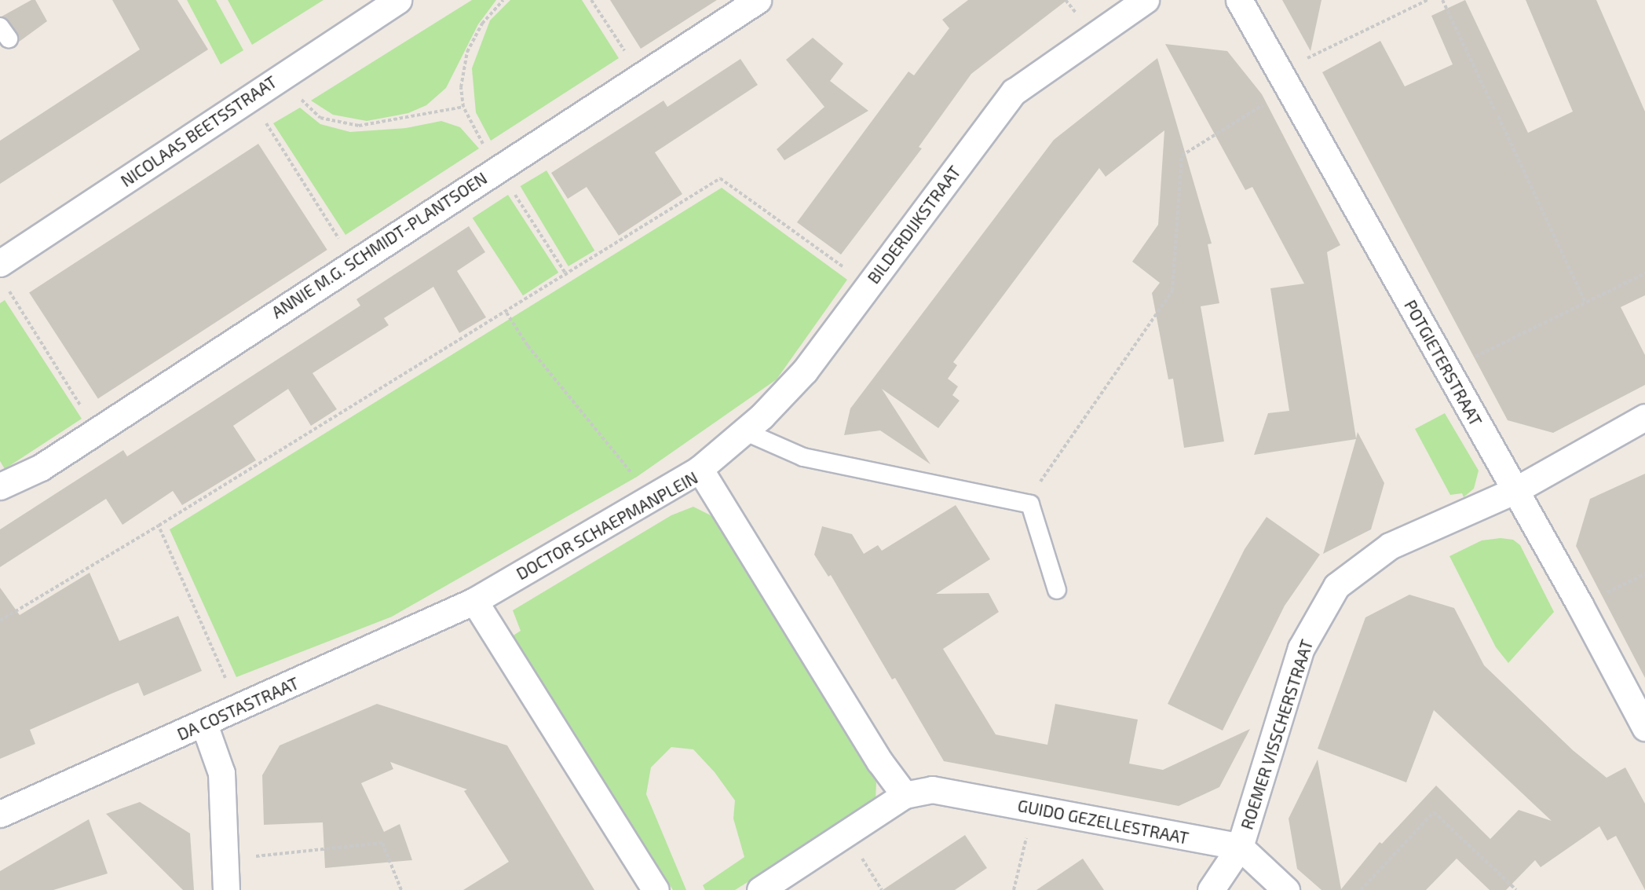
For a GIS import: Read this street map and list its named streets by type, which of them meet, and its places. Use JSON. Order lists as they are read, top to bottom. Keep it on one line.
{"streets":{"street":["NICOLAAS BEETSSTRAAT","BILDERDIJKSTRAAT","ANNIE M.G. SCHMIDT-PLANTSOEN","POTGIETERSTRAAT","DOCTOR SCHAEPMANPLEIN","DA COSTASTRAAT","ROEMER VISSCHERSTRAAT","GUIDO GEZELLESTRAAT"]},"crossings":[["BILDERDIJKSTRAAT","DOCTOR SCHAEPMANPLEIN"],["POTGIETERSTRAAT","ROEMER VISSCHERSTRAAT"],["DOCTOR SCHAEPMANPLEIN","DA COSTASTRAAT"],["DOCTOR SCHAEPMANPLEIN","GUIDO GEZELLESTRAAT"],["ROEMER VISSCHERSTRAAT","GUIDO GEZELLESTRAAT"]]}
